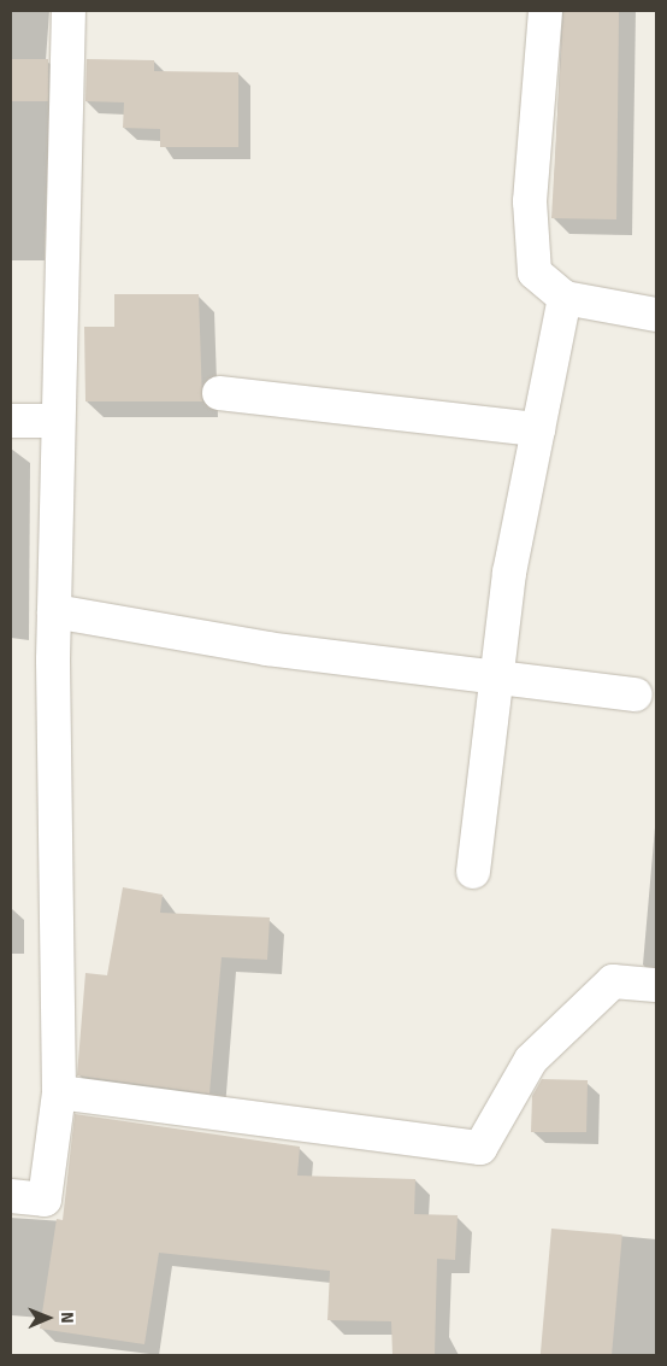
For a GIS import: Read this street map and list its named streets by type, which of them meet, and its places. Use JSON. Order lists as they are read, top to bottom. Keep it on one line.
{"north":"right"}
